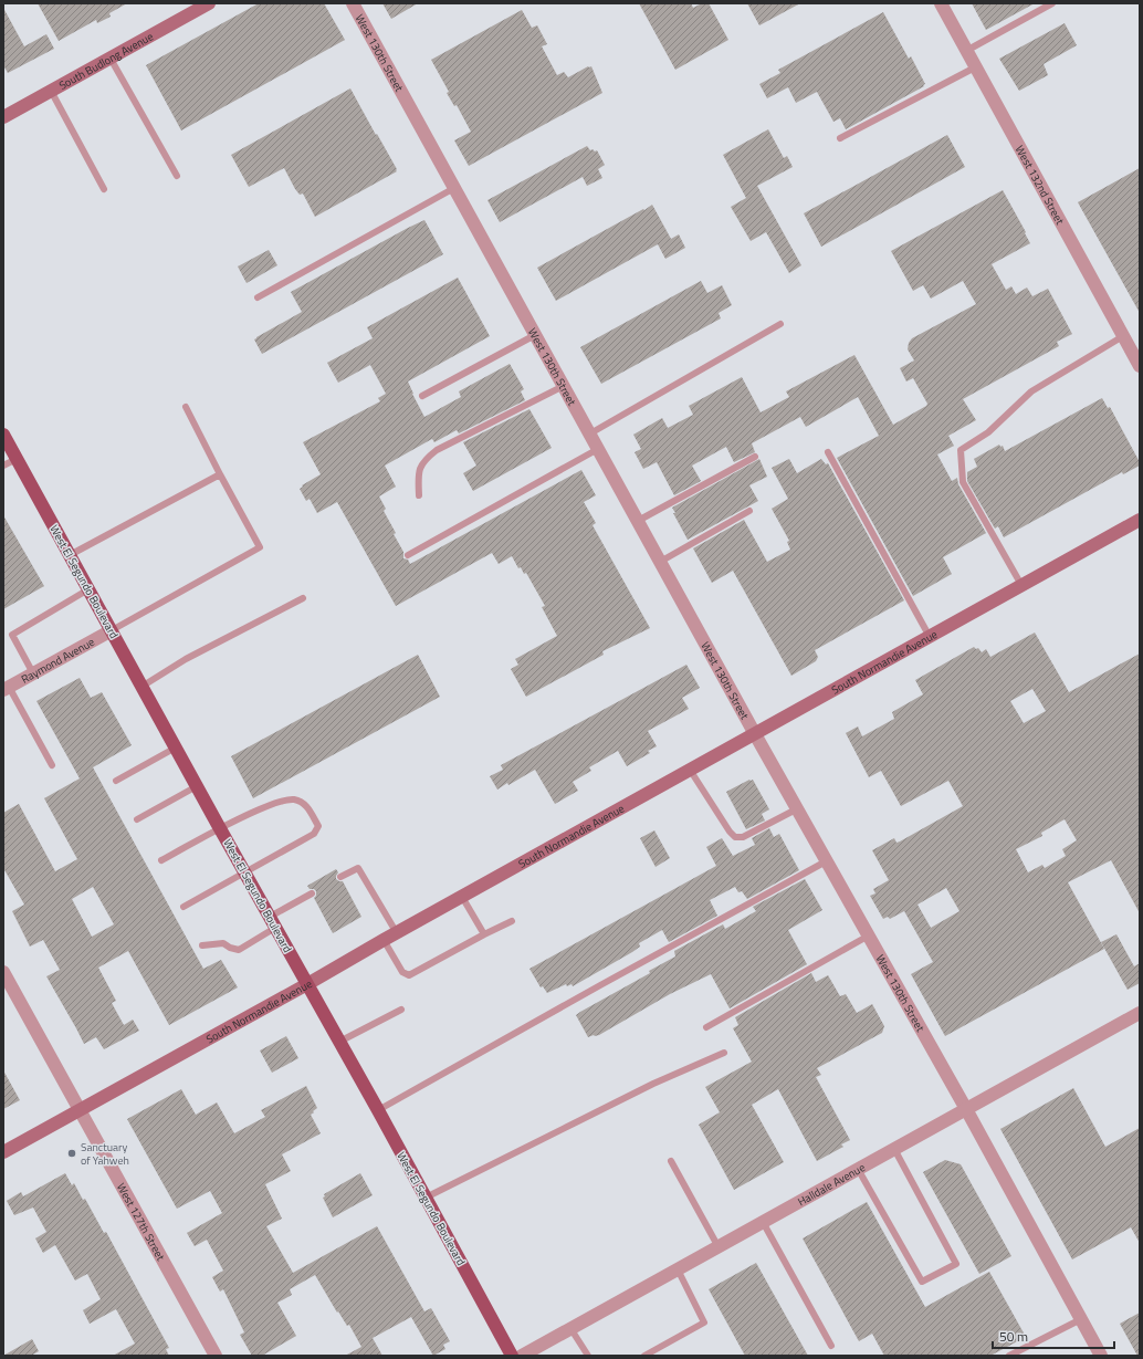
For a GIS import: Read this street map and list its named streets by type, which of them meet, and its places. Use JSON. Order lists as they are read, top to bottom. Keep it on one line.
{"streets":{"main road":["South Budlong Avenue","West El Segundo Boulevard","South Normandie Avenue"],"street":["West 130th Street","West 132nd Street","Raymond Avenue","Halldale Avenue","West 127th Street"]},"crossings":[["West 130th Street","South Normandie Avenue"],["West 130th Street","Halldale Avenue"],["West El Segundo Boulevard","Raymond Avenue"],["West El Segundo Boulevard","South Normandie Avenue"],["South Normandie Avenue","West 127th Street"]],"places":["Sanctuary of Yahweh"],"scale_bar":"50 m"}
